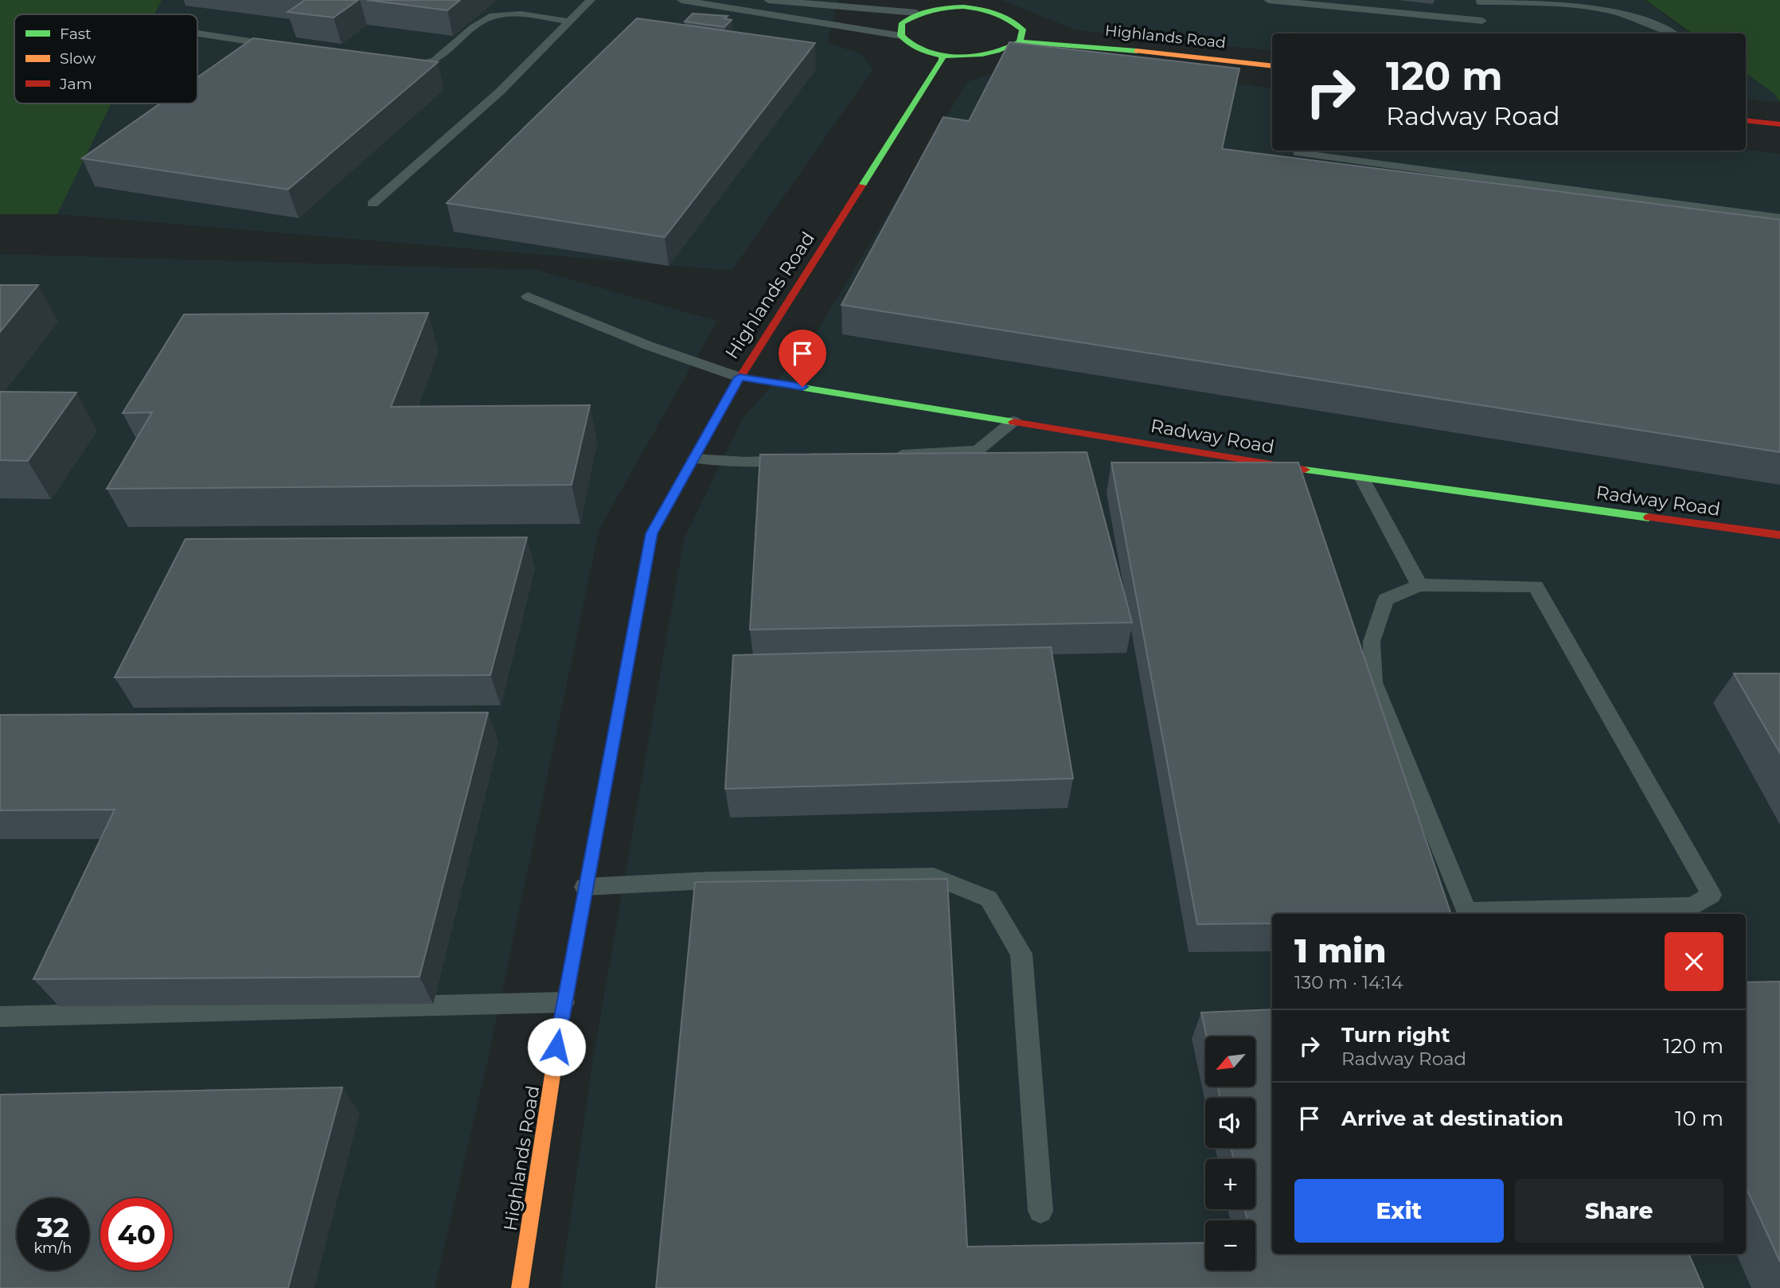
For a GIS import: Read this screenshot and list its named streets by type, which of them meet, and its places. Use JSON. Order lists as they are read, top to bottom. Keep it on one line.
{"streets":{"street":["Highlands Road","Radway Road"]},"crossings":[["Highlands Road","Radway Road"]],"legend":["Fast","Slow","Jam"],"north":"bottom left","page":{"turn":["120 m","Radway Road"],"heading":["1 min","130 m · 14:14"],"list":[{"name":"Turn right","note":"Radway Road","value":"120 m"},{"name":"Arrive at destination","value":"10 m"}],"map_buttons":["+","−"],"buttons":["Exit","Share"],"speed":"32 km/h","limit":"40"}}
